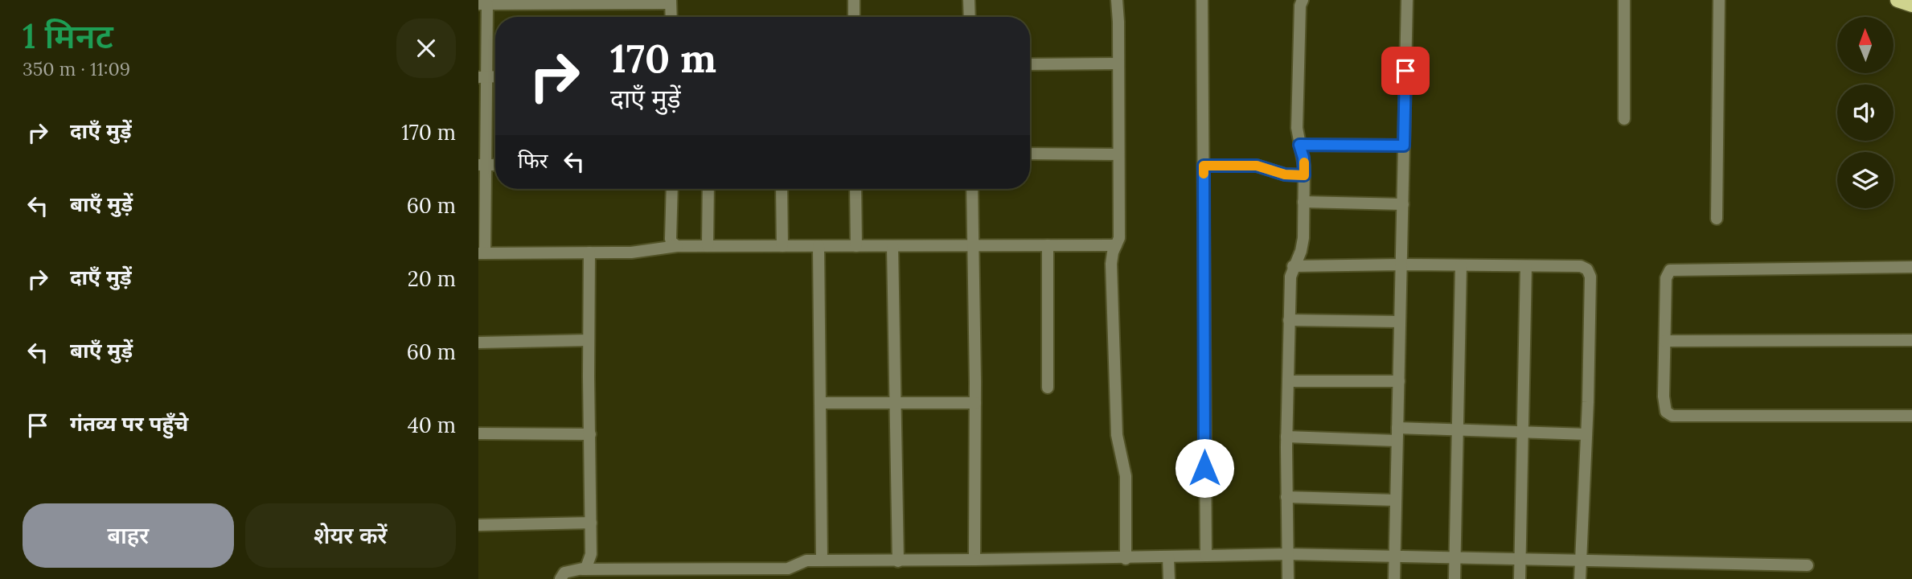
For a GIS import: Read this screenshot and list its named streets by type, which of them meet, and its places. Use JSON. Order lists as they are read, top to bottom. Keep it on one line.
{"north":"top","page":{"heading":["1 मिनट","350 m · 11:09"],"turn":["170 m","दाएँ मुड़ें"],"list":[{"name":"दाएँ मुड़ें","value":"170 m"},{"name":"बाएँ मुड़ें","value":"60 m"},{"name":"दाएँ मुड़ें","value":"20 m"},{"name":"बाएँ मुड़ें","value":"60 m"},{"name":"गंतव्य पर पहुँचे","value":"40 m"}],"then":"फिर","buttons":["बाहर","शेयर करें"]}}
